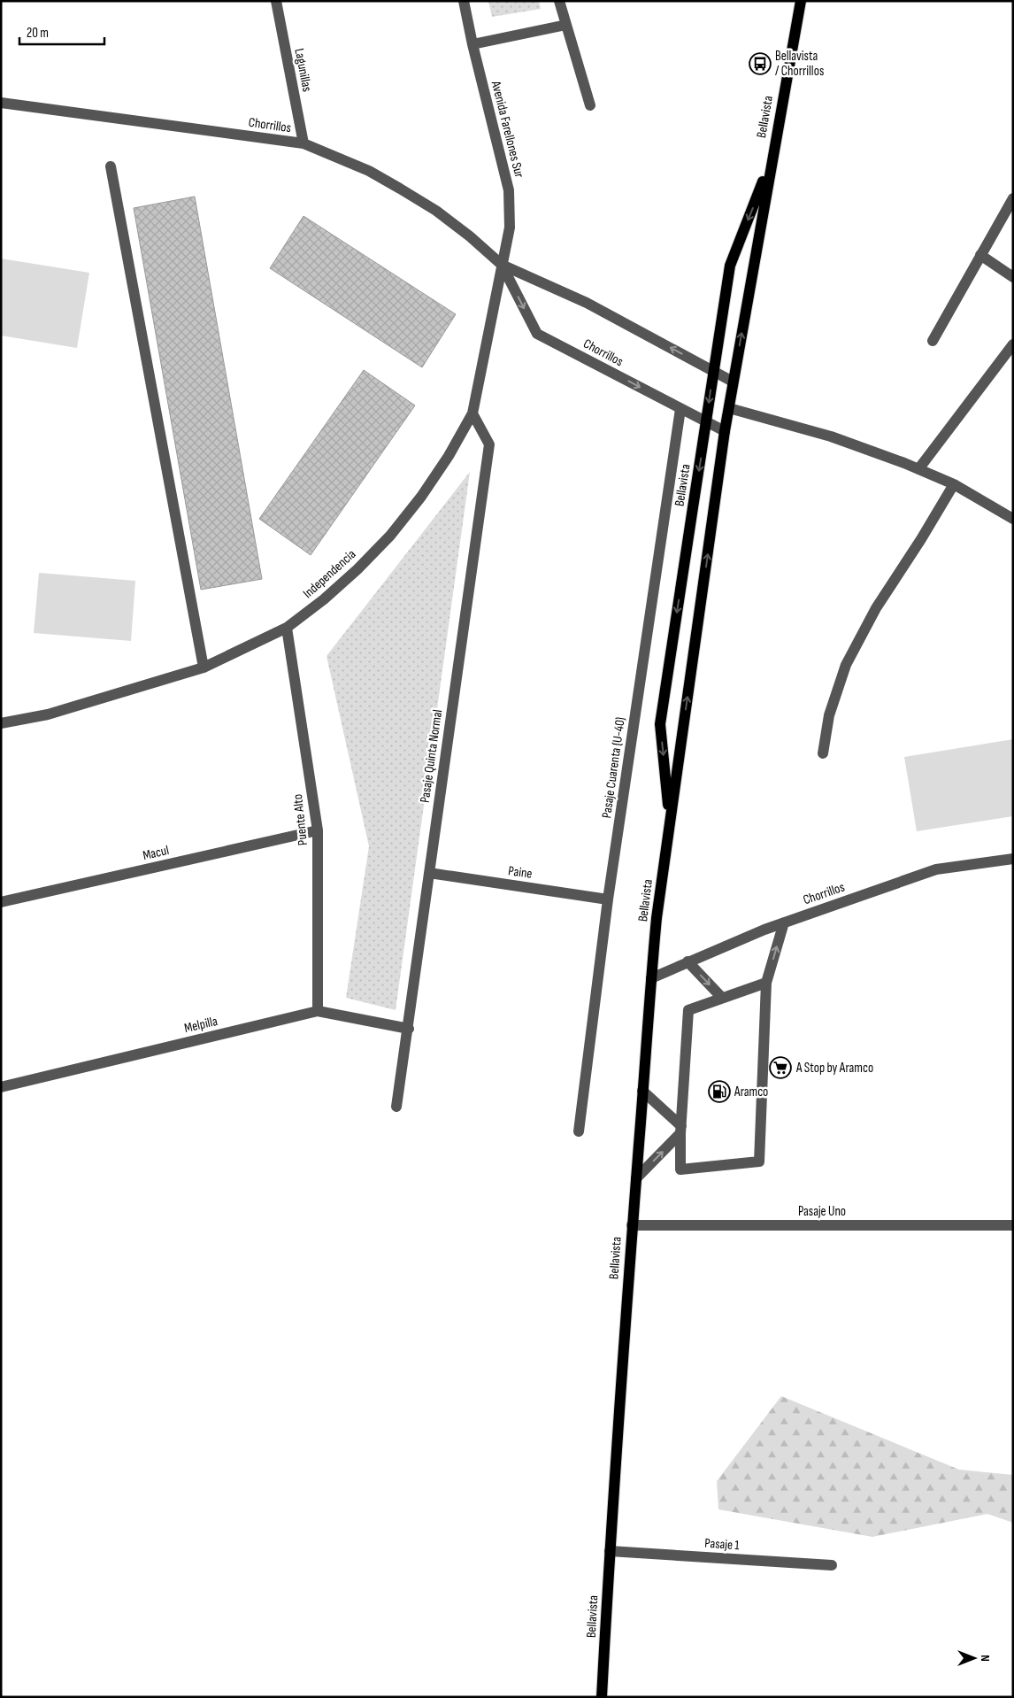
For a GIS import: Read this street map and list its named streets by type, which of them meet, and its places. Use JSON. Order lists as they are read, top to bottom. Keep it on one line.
{"streets":{"main road":["Bellavista"],"street":["Lagunillas","Chorrillos","Avenida Farellones Sur","Independencia","Pasaje Quinta Normal","Pasaje Cuarenta (U-40)","Puente Alto","Macul","Paine","Melpilla","Pasaje Uno","Pasaje 1"]},"crossings":[["Lagunillas","Chorrillos"],["Bellavista","Chorrillos"],["Bellavista","Pasaje Uno"],["Bellavista","Pasaje 1"],["Chorrillos","Avenida Farellones Sur"],["Chorrillos","Independencia"],["Chorrillos","Pasaje Cuarenta (U-40)"],["Avenida Farellones Sur","Independencia"],["Independencia","Pasaje Quinta Normal"],["Independencia","Puente Alto"],["Pasaje Quinta Normal","Paine"],["Pasaje Quinta Normal","Melpilla"],["Pasaje Cuarenta (U-40)","Paine"],["Puente Alto","Macul"],["Puente Alto","Melpilla"]],"places":{"bus stop":["Bellavista / Chorrillos"],"supermarket":["A Stop by Aramco"],"fuel station":["Aramco"]},"scale_bar":"20 m","north":"right"}
